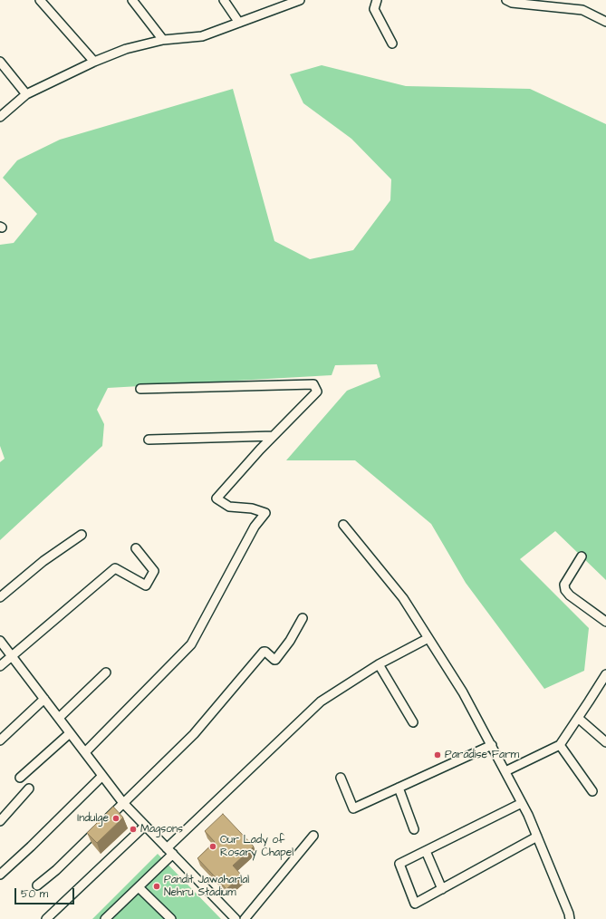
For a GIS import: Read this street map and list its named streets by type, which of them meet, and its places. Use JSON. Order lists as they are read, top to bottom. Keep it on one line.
{"places":["Paradise Farm","Indulge","Magsons","Our Lady of Rosary Chapel","Pandit Jawaharlal Nehru Stadium"],"scale_bar":"50 m"}
